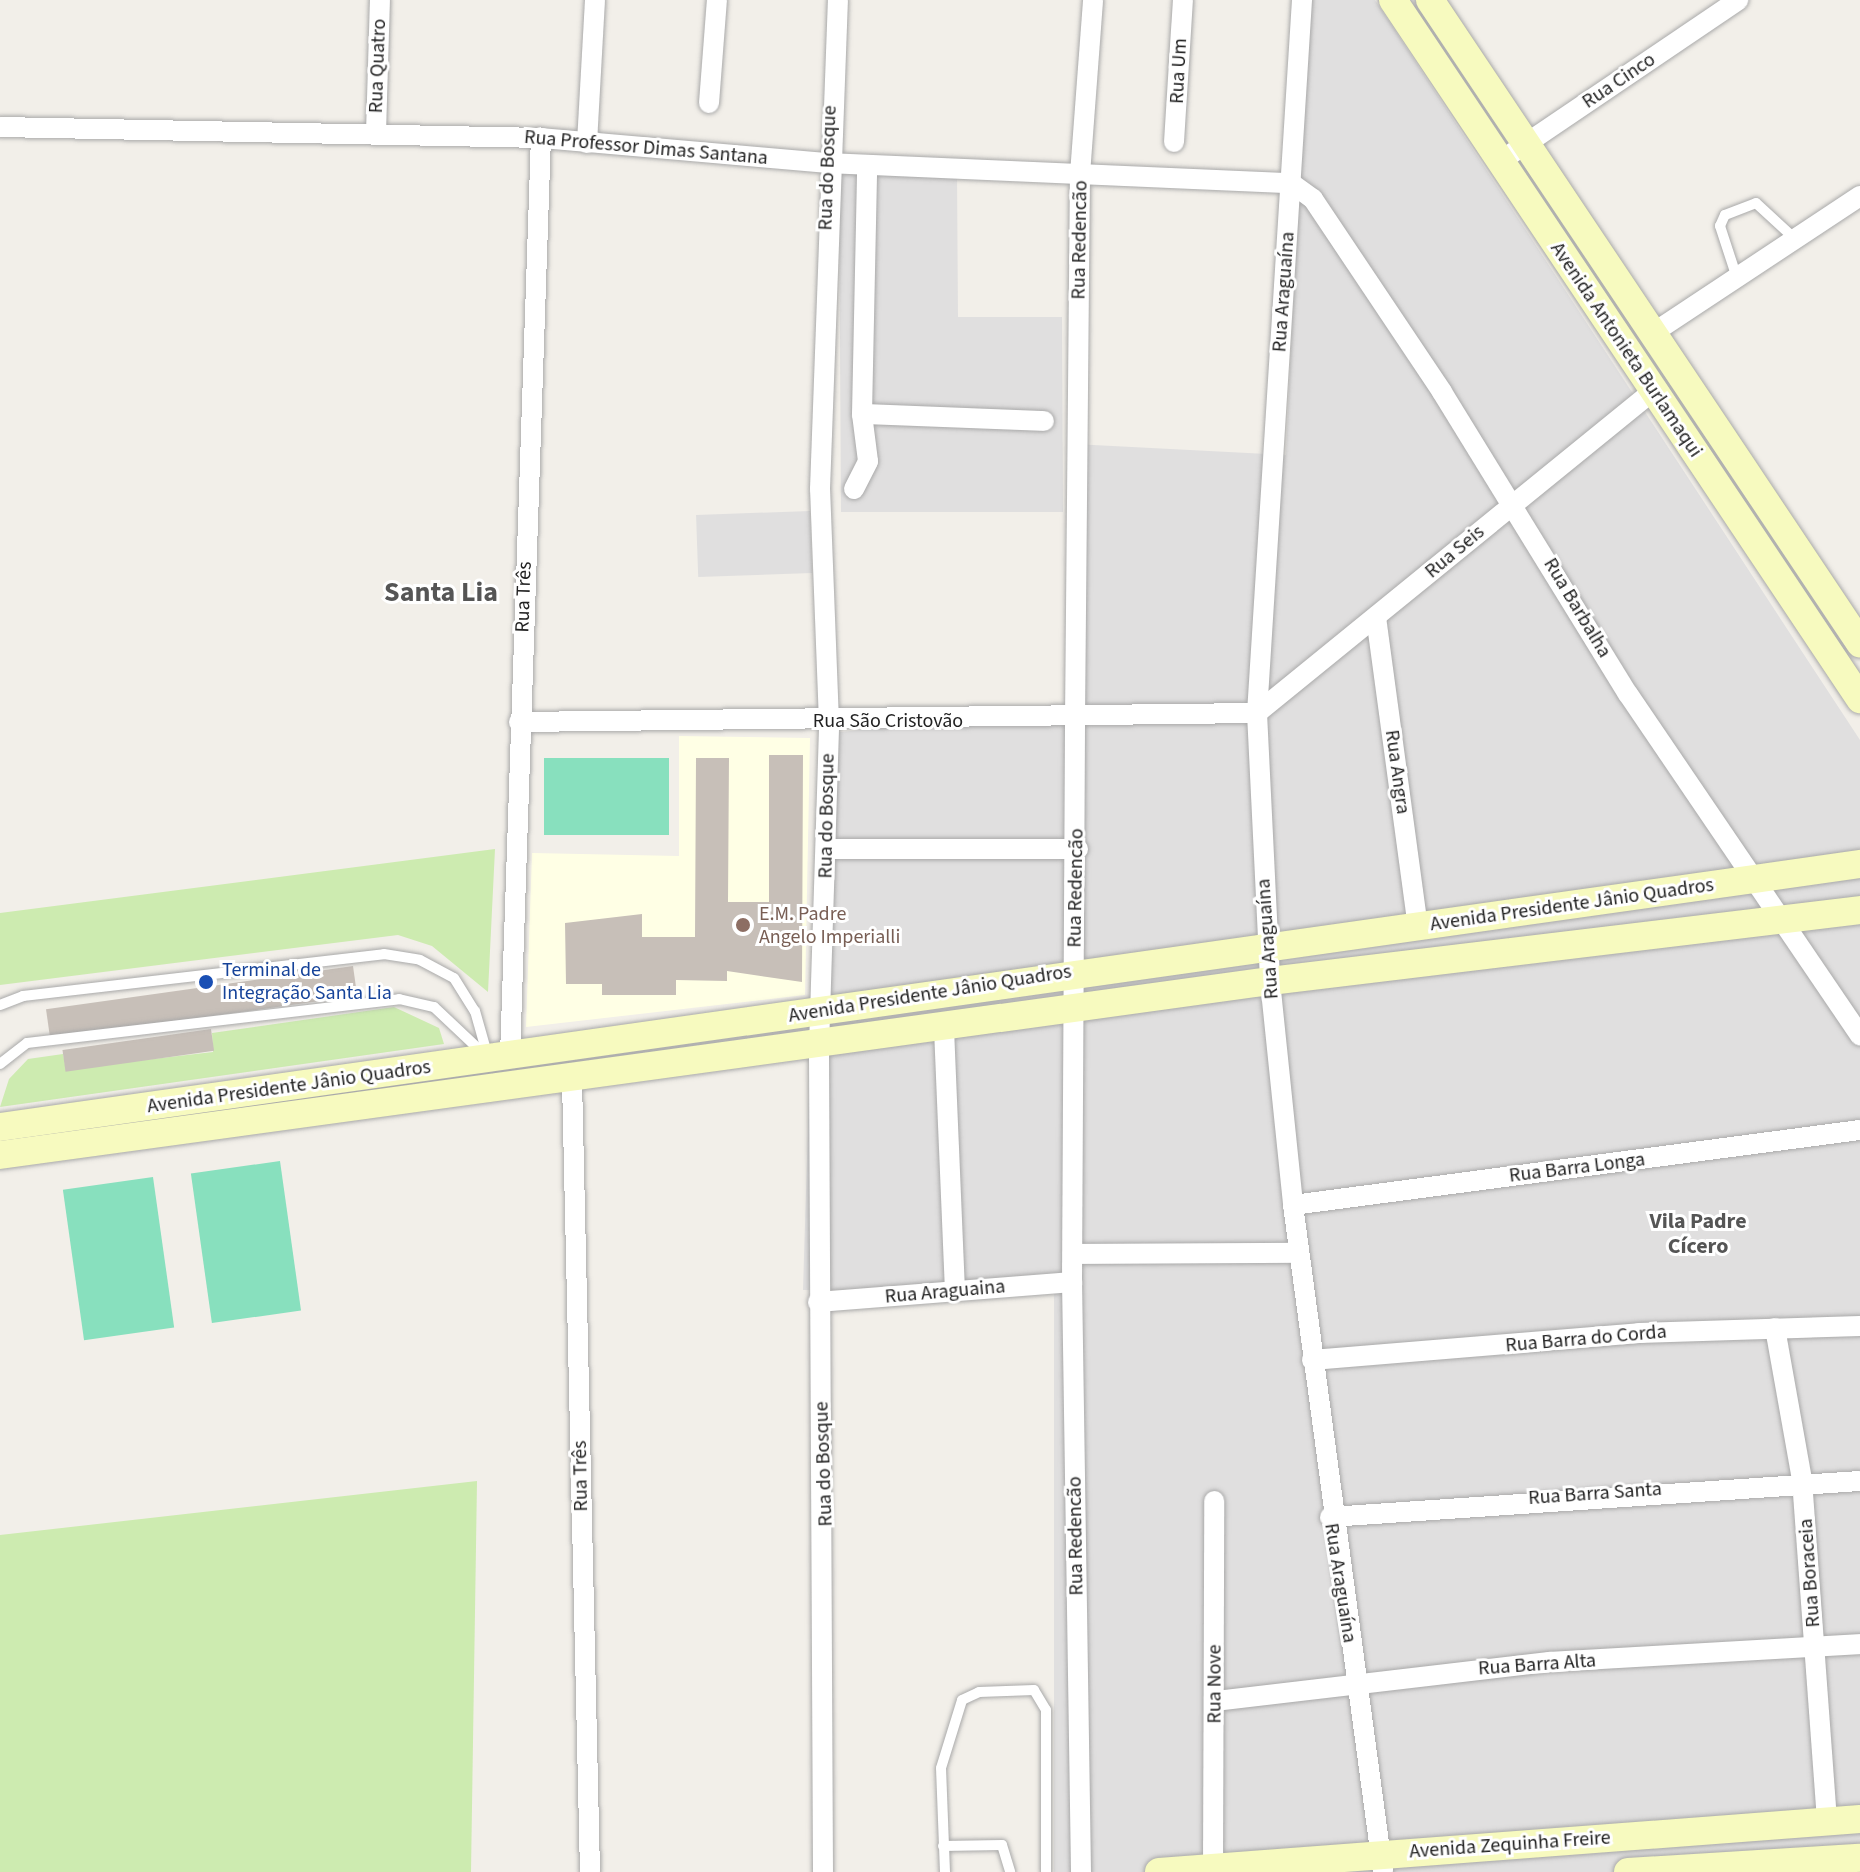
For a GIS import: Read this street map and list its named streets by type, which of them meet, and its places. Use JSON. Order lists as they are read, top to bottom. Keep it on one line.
{"streets":{"street":["Rua Quatro","Rua Um","Rua Cinco","Rua Professor Dimas Santana","Rua do Bosque","Rua Redencão","Rua Araguaína","Avenida Antonieta Burlamaqui","Rua Seis","Rua Três","Rua Barbalha","Rua São Cristovão","Rua Angra","Avenida Presidente Jânio Quadros","Rua Barra Longa","Rua Araguaina","Rua Barra do Corda","Rua Barra Santa","Rua Boraceia","Rua Barra Alta","Rua Nove","Avenida Zequinha Freire"]},"crossings":[["Rua Quatro","Rua Professor Dimas Santana"],["Rua Cinco","Avenida Antonieta Burlamaqui"],["Rua Professor Dimas Santana","Rua do Bosque"],["Rua Professor Dimas Santana","Rua Redencão"],["Rua Professor Dimas Santana","Rua Araguaína"],["Rua Professor Dimas Santana","Rua Três"],["Rua Professor Dimas Santana","Rua Barbalha"],["Rua do Bosque","Rua São Cristovão"],["Rua do Bosque","Avenida Presidente Jânio Quadros"],["Rua do Bosque","Rua Araguaina"],["Rua Redencão","Rua São Cristovão"],["Rua Redencão","Avenida Presidente Jânio Quadros"],["Rua Redencão","Rua Araguaina"],["Rua Araguaína","Rua Seis"],["Rua Araguaína","Rua Barbalha"],["Rua Araguaína","Rua São Cristovão"],["Rua Araguaína","Avenida Presidente Jânio Quadros"],["Rua Araguaína","Rua Barra Longa"],["Rua Araguaína","Rua Barra do Corda"],["Rua Araguaína","Rua Barra Santa"],["Rua Araguaína","Rua Barra Alta"],["Rua Araguaína","Avenida Zequinha Freire"],["Avenida Antonieta Burlamaqui","Rua Seis"],["Rua Seis","Rua Barbalha"],["Rua Seis","Rua São Cristovão"],["Rua Seis","Rua Angra"],["Rua Três","Rua São Cristovão"],["Rua Três","Avenida Presidente Jânio Quadros"],["Rua Barbalha","Avenida Presidente Jânio Quadros"],["Rua Angra","Avenida Presidente Jânio Quadros"],["Rua Barra do Corda","Rua Boraceia"],["Rua Barra Santa","Rua Boraceia"],["Rua Boraceia","Rua Barra Alta"],["Rua Boraceia","Avenida Zequinha Freire"],["Rua Barra Alta","Rua Nove"],["Rua Nove","Avenida Zequinha Freire"]],"districts":["Santa Lia","Vila Padre Cícero"],"places":["E.M. Padre Angelo Imperialli","Terminal de Integração Santa Lia"]}
